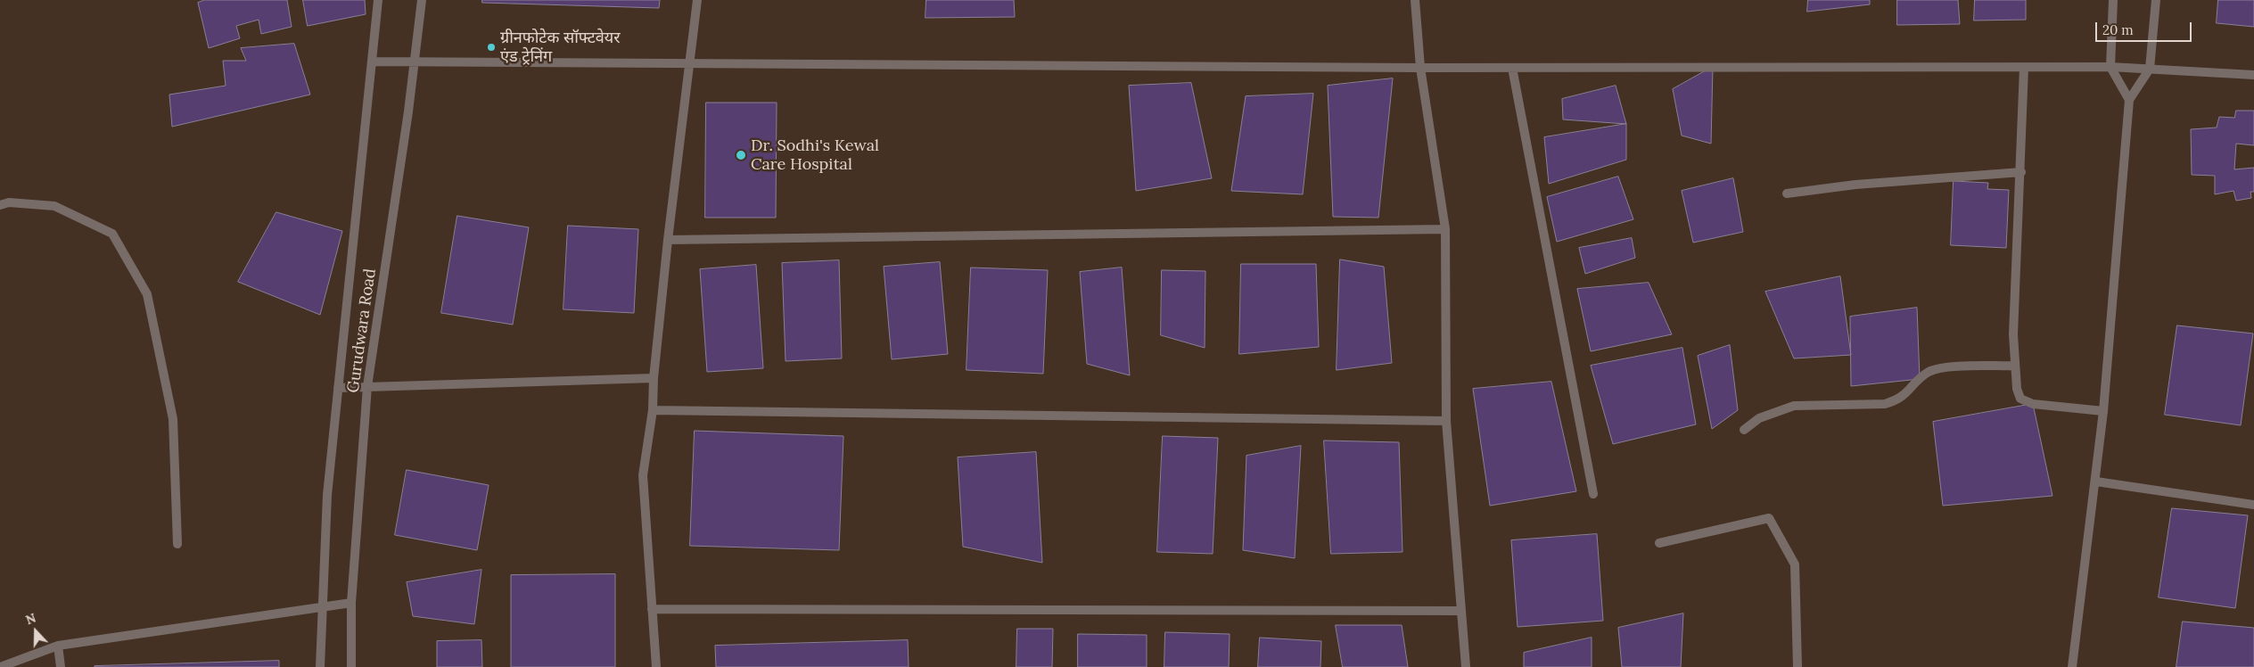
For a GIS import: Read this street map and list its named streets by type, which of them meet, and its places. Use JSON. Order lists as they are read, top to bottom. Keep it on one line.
{"streets":{"street":["Gurudwara Road"]},"places":["ग्रीनफोटेक सॉफ्टवेयर एंड ट्रेनिंग","Dr. Sodhi's Kewal Care Hospital"],"scale_bar":"20 m","north":"top"}
